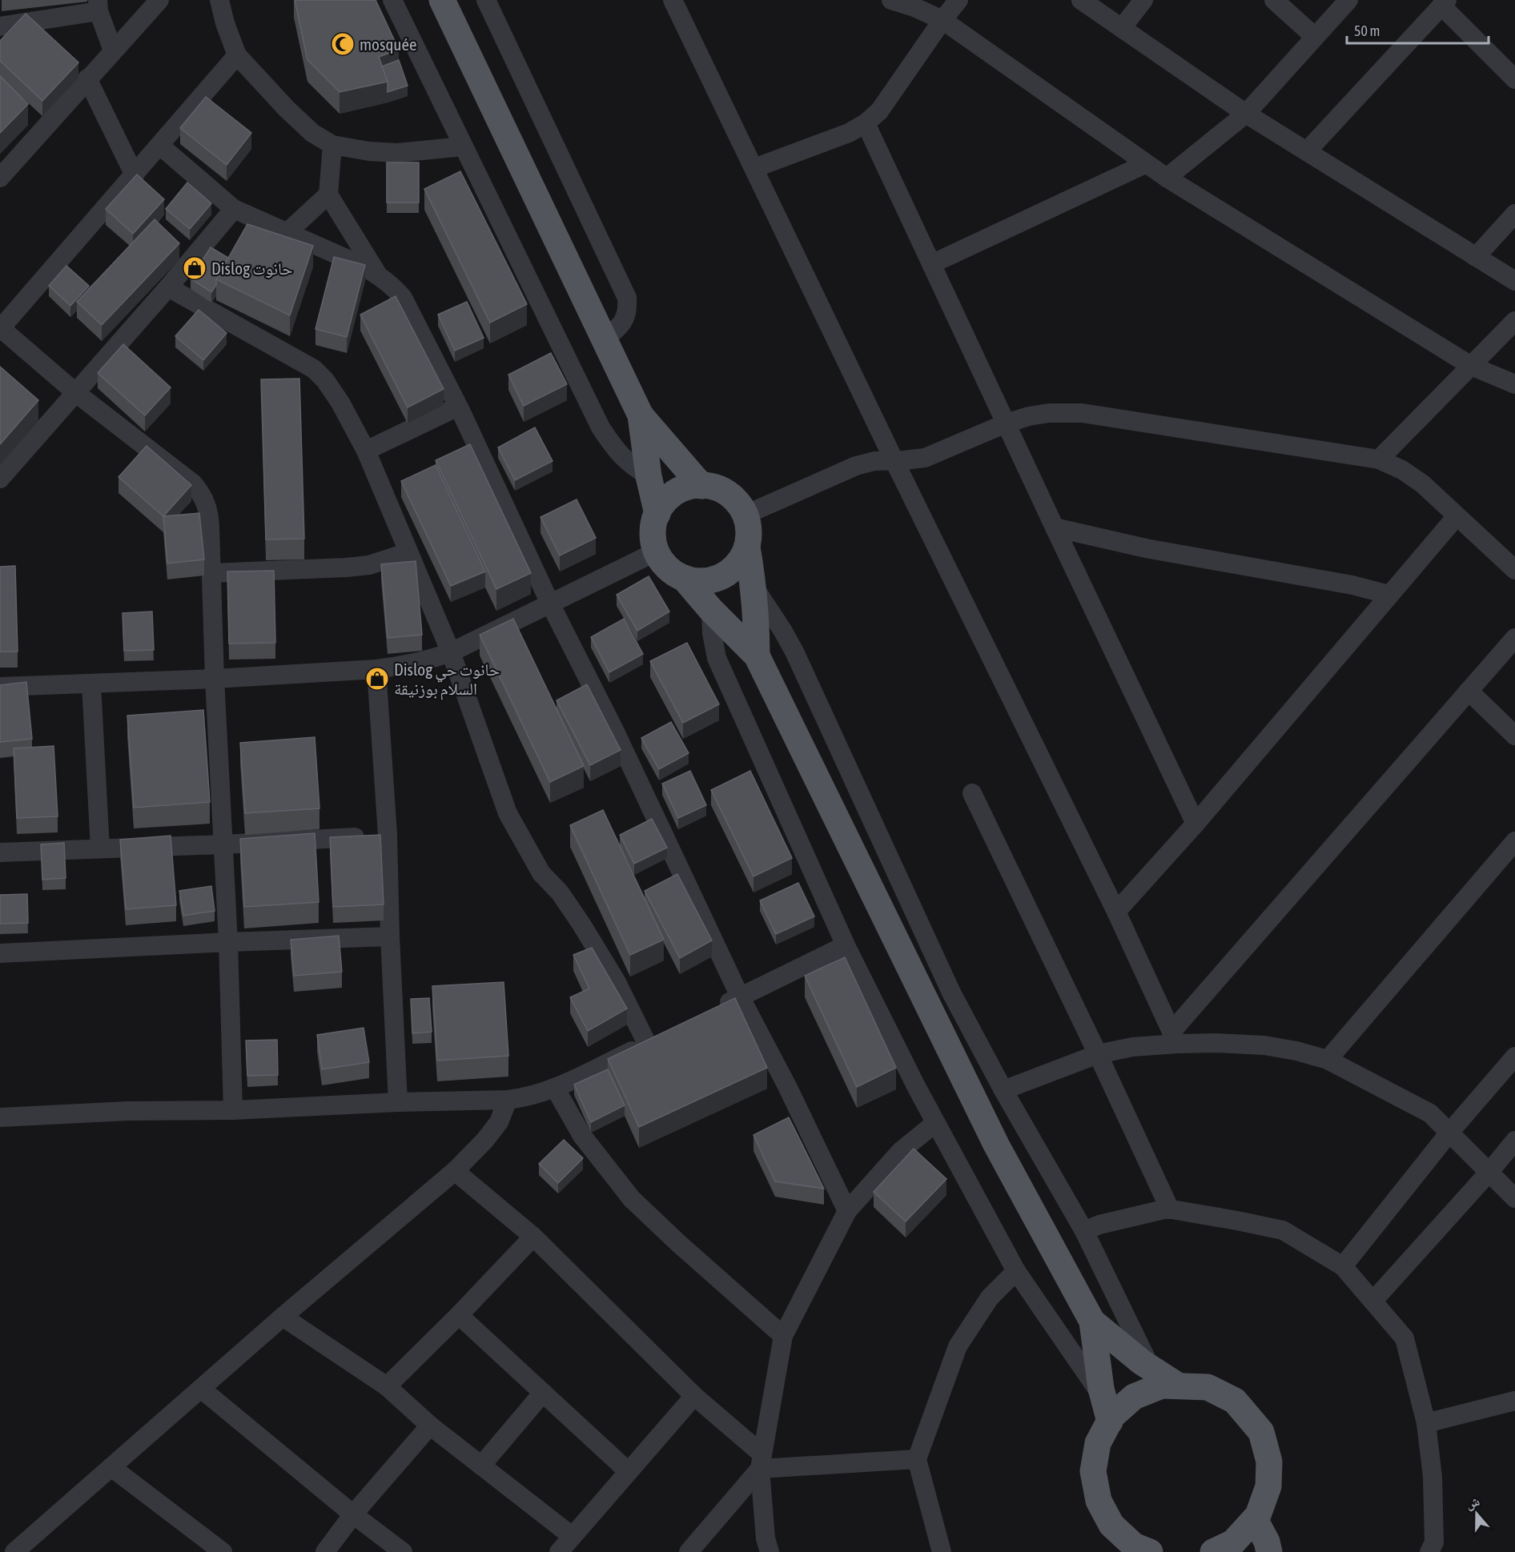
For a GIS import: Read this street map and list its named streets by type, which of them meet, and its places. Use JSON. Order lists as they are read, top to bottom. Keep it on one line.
{"places":{"mosque":["mosquée"],"shop":["Dislog حانوت","Dislog حانوت حي السلام بوزنيقة"]},"scale_bar":"50 m","north":"top"}
